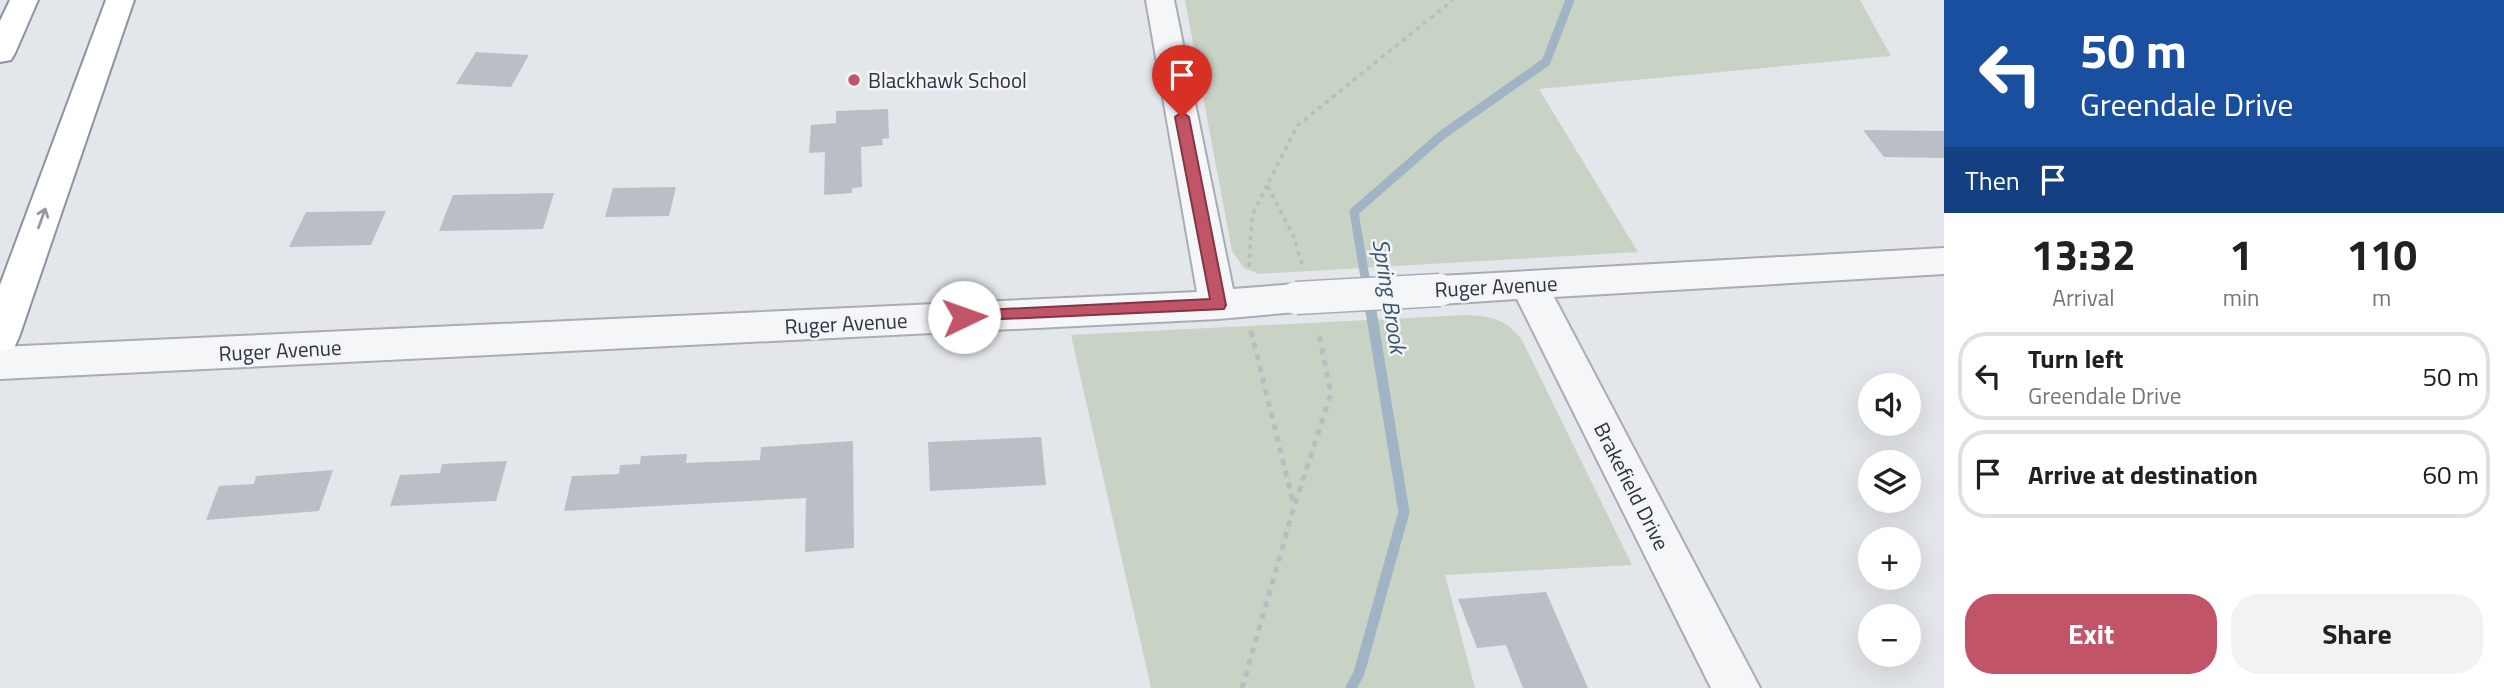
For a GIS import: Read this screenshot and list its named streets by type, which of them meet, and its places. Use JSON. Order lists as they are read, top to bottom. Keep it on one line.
{"streets":{"street":["Ruger Avenue","Brakefield Drive"]},"crossings":[["Ruger Avenue","Brakefield Drive"]],"water":["Spring Brook"],"places":["Blackhawk School"],"page":{"turn":["50 m","Greendale Drive"],"then":"Then","eta":["13:32","Arrival","1","min","110","m"],"list":[{"name":"Turn left","note":"Greendale Drive","value":"50 m"},{"name":"Arrive at destination","value":"60 m"}],"map_buttons":["+","−"],"buttons":["Exit","Share"]}}
